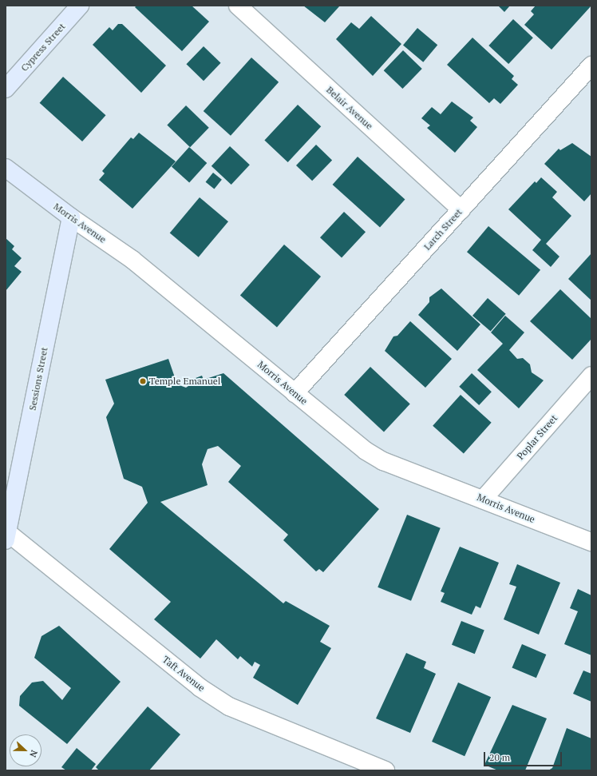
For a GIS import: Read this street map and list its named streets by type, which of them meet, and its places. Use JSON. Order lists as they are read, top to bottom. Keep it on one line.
{"streets":{"street":["Cypress Street","Belair Avenue","Morris Avenue","Larch Street","Sessions Street","Poplar Street","Taft Avenue"]},"crossings":[["Belair Avenue","Larch Street"],["Morris Avenue","Larch Street"],["Morris Avenue","Sessions Street"],["Morris Avenue","Poplar Street"],["Sessions Street","Taft Avenue"]],"places":["Temple Emanuel"],"scale_bar":"20 m","north":"right"}
